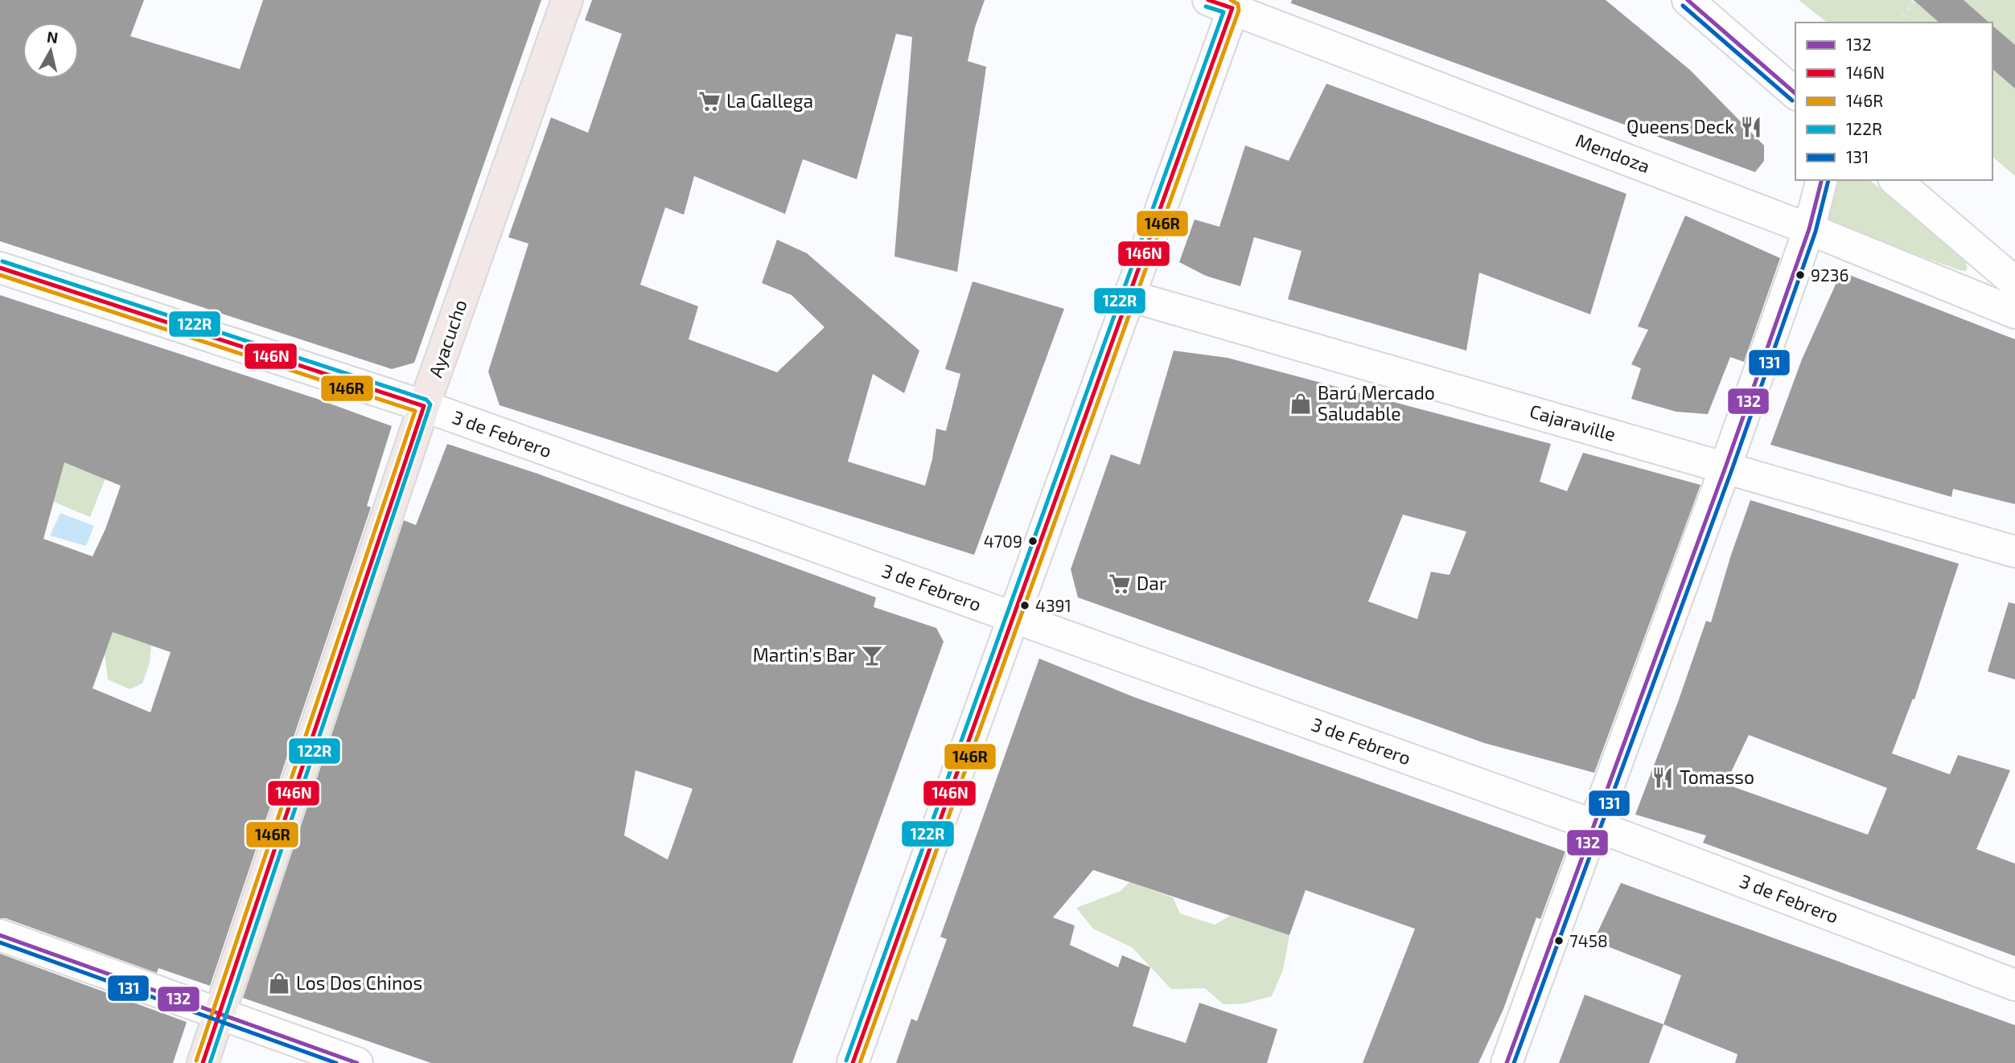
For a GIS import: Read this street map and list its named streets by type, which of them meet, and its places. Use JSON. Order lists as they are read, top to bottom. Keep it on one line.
{"streets":{"main road":["Ayacucho"],"street":["Mendoza","Cajaraville","3 de Febrero"]},"crossings":[["Ayacucho","3 de Febrero"]],"places":{"supermarket":["La Gallega","Dar"],"restaurant":["Queens Deck","Tomasso"],"other":["9236","4709","4391","7458"],"shop":["Barú Mercado Saludable","Los Dos Chinos"],"bar":["Martin's Bar"]},"lines":["transit line 132","transit line 146N","transit line 146R","transit line 131","transit line 122R"],"legend":["132","146N","146R","122R","131"],"north":"top"}
